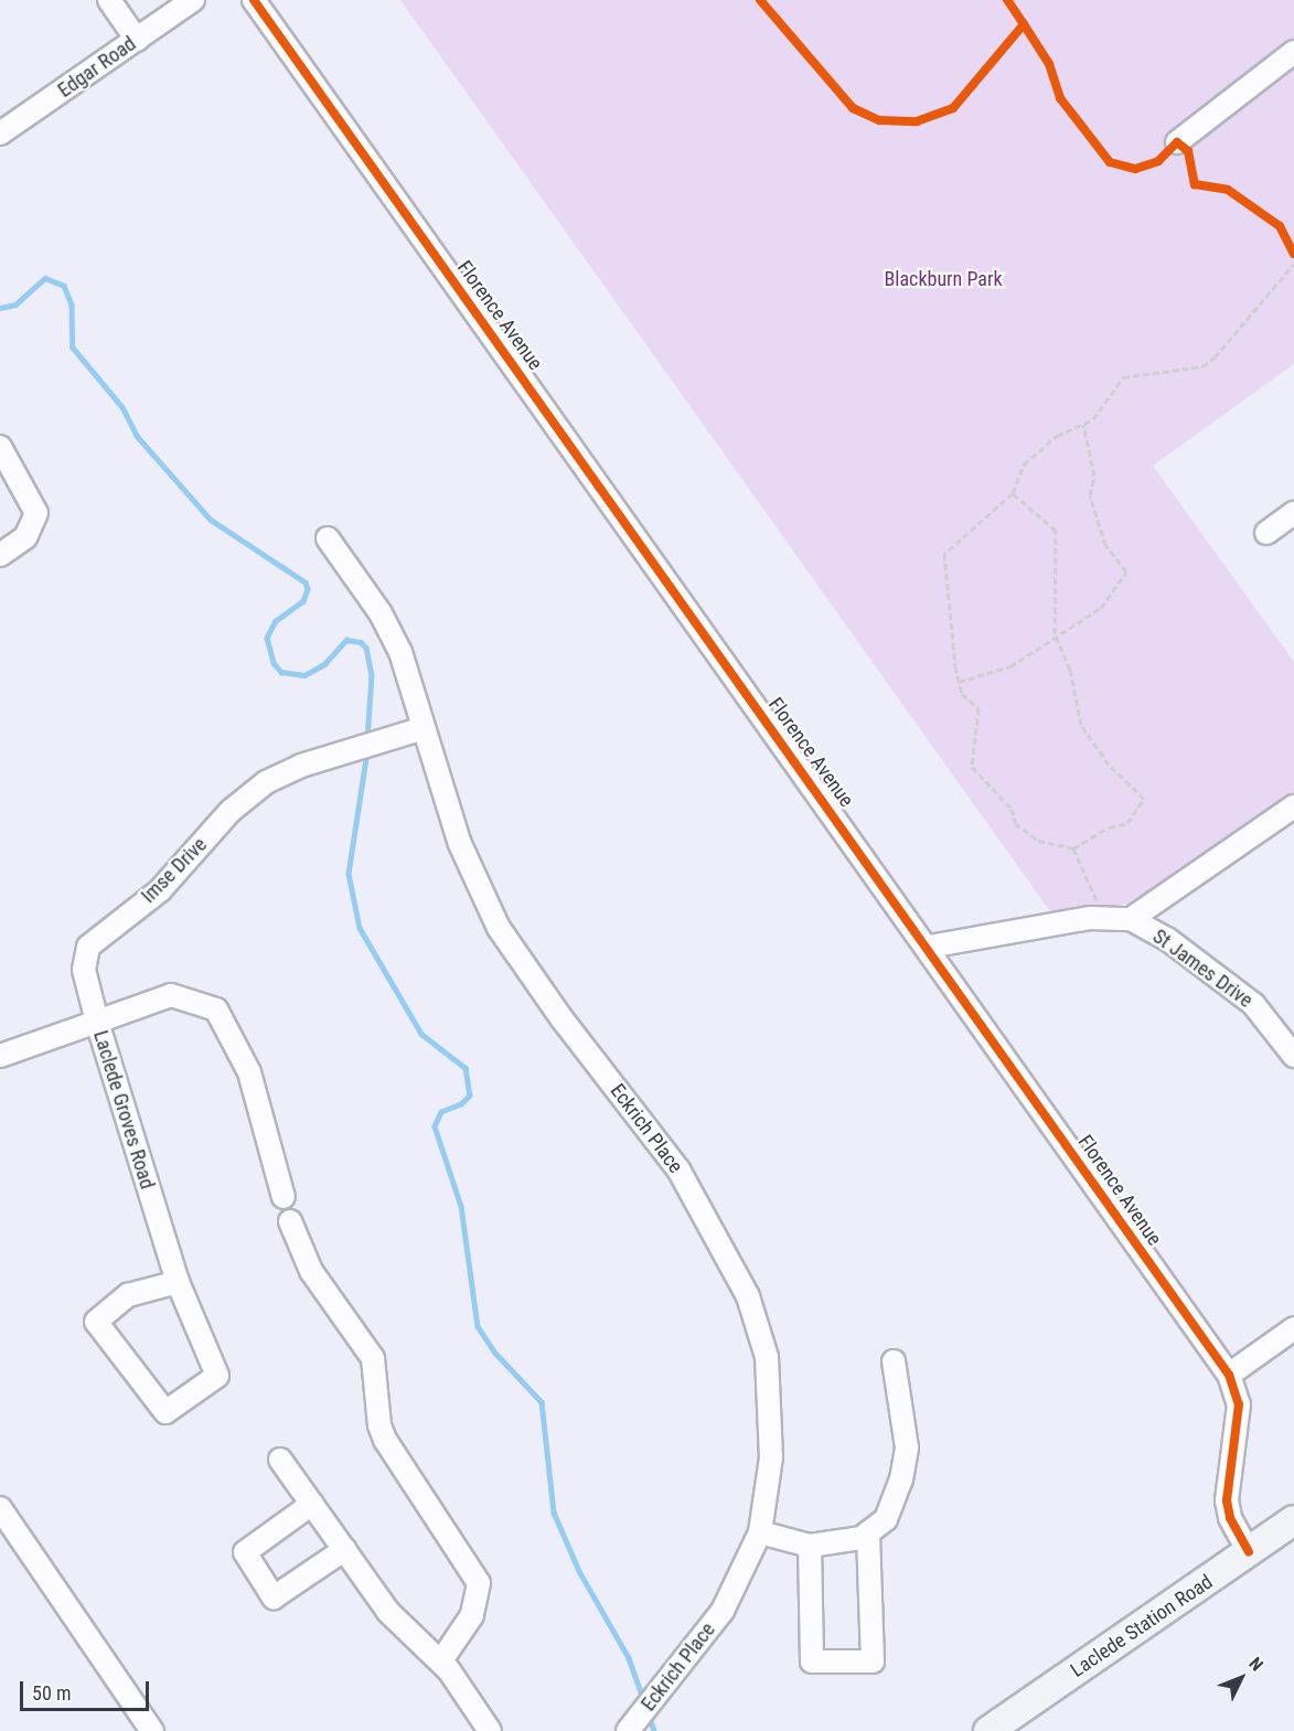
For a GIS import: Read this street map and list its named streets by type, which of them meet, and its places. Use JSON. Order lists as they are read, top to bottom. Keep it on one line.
{"streets":{"main road":["Laclede Station Road"],"street":["Edgar Road","Florence Avenue","Imse Drive","St James Drive","Laclede Groves Road","Eckrich Place"]},"crossings":[["Florence Avenue","Laclede Station Road"],["Imse Drive","Laclede Groves Road"],["Imse Drive","Eckrich Place"]],"parks":["Blackburn Park"],"scale_bar":"50 m","north":"top right"}
